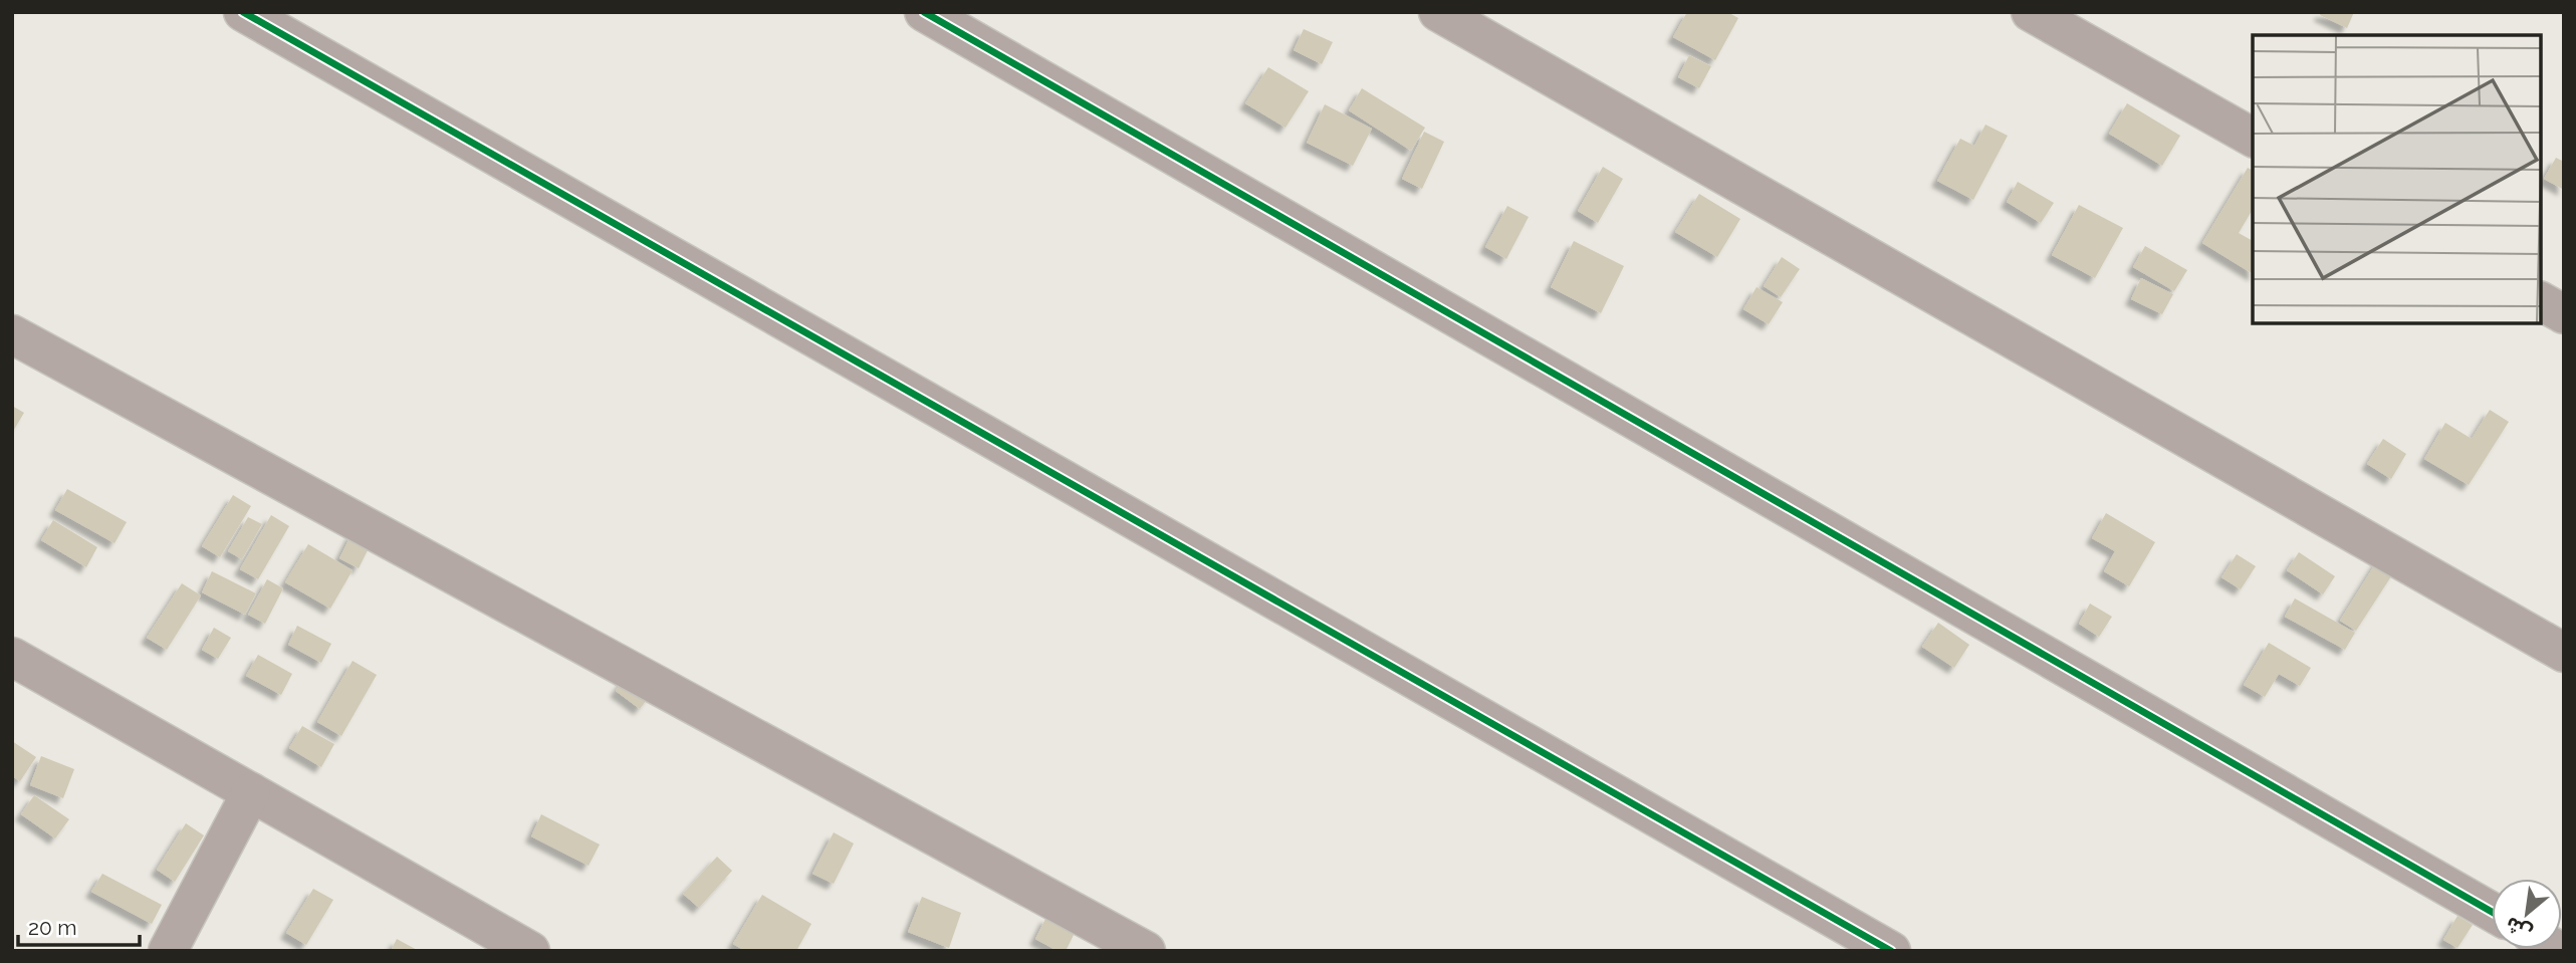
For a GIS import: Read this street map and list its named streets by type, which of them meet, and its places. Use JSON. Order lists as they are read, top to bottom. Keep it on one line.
{"scale_bar":"20 m","north":"bottom left"}
